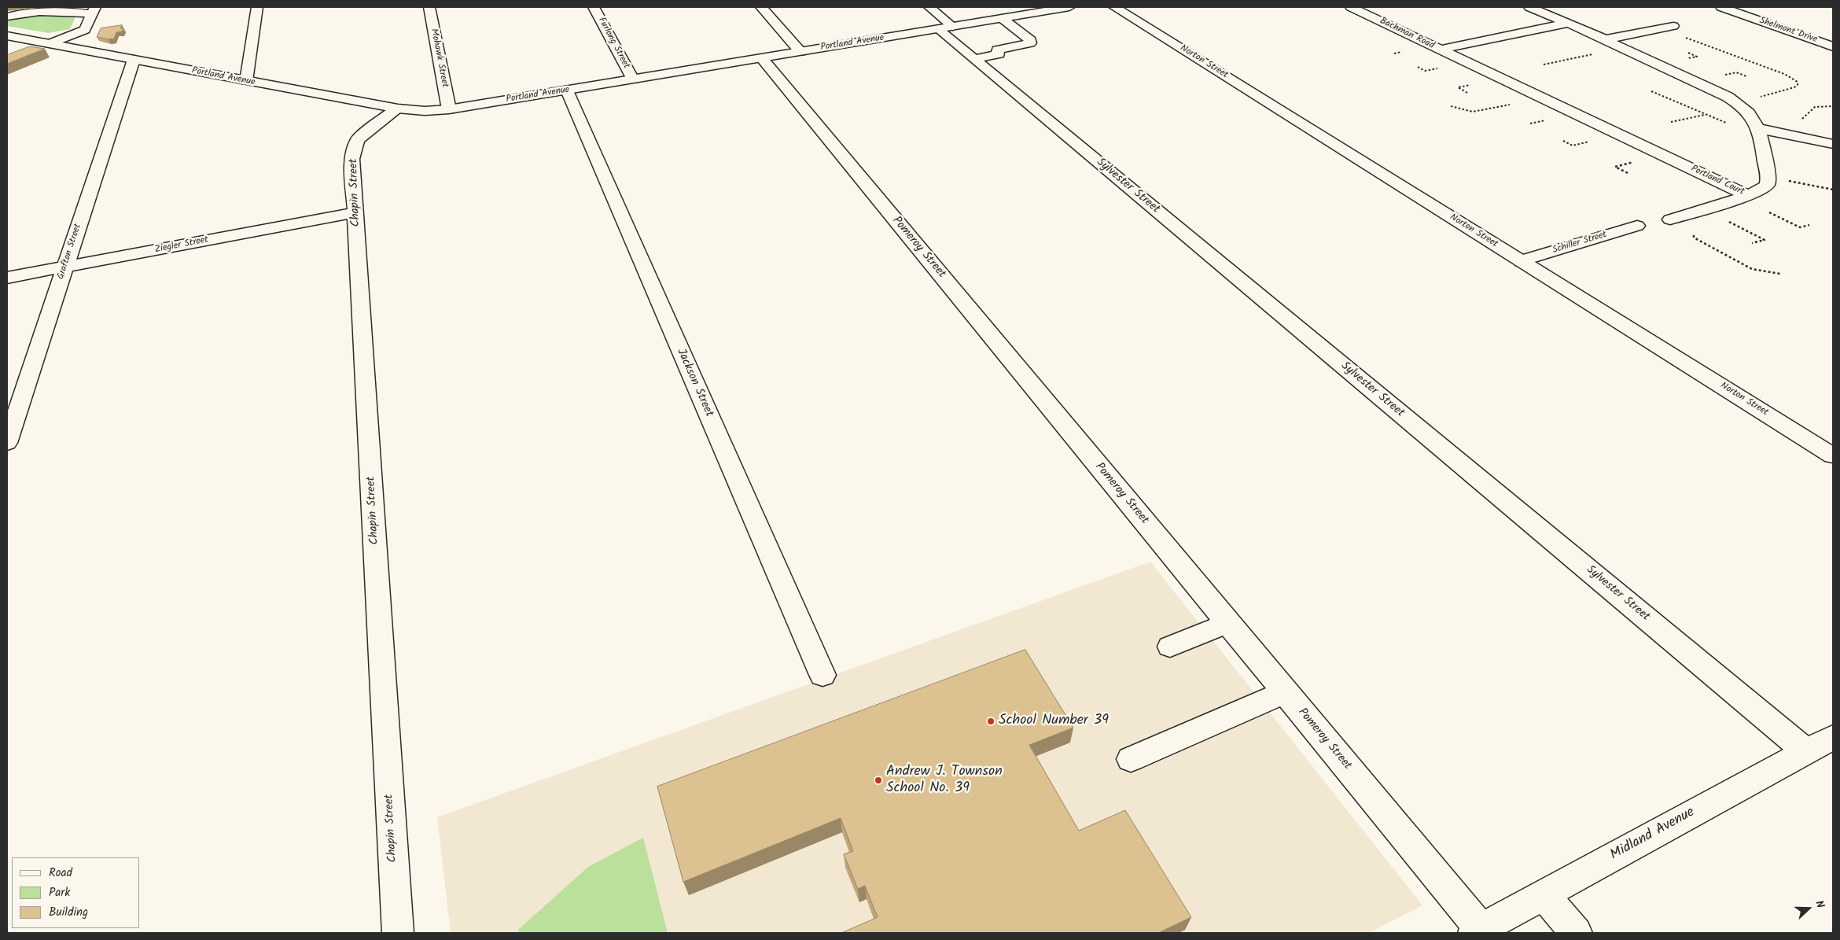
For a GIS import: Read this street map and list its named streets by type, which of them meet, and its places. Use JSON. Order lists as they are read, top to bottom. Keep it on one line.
{"streets":{"street":["Shelmont Drive","Bachman Road","Furlong Street","Portland Avenue","Mohawk Street","Norton Street","Portland Court","Sylvester Street","Chapin Street","Schiller Street","Ziegler Street","Pomeroy Street","Grafton Street","Jackson Street","Midland Avenue"]},"crossings":[["Bachman Road","Portland Court"],["Furlong Street","Portland Avenue"],["Portland Avenue","Mohawk Street"],["Portland Avenue","Sylvester Street"],["Portland Avenue","Chapin Street"],["Portland Avenue","Pomeroy Street"],["Portland Avenue","Grafton Street"],["Portland Avenue","Jackson Street"],["Norton Street","Schiller Street"],["Sylvester Street","Midland Avenue"],["Chapin Street","Ziegler Street"],["Ziegler Street","Grafton Street"],["Pomeroy Street","Midland Avenue"]],"places":["School Number 39","Andrew J. Townson School No. 39"],"legend":["Road","Park","Building"],"north":"right"}
